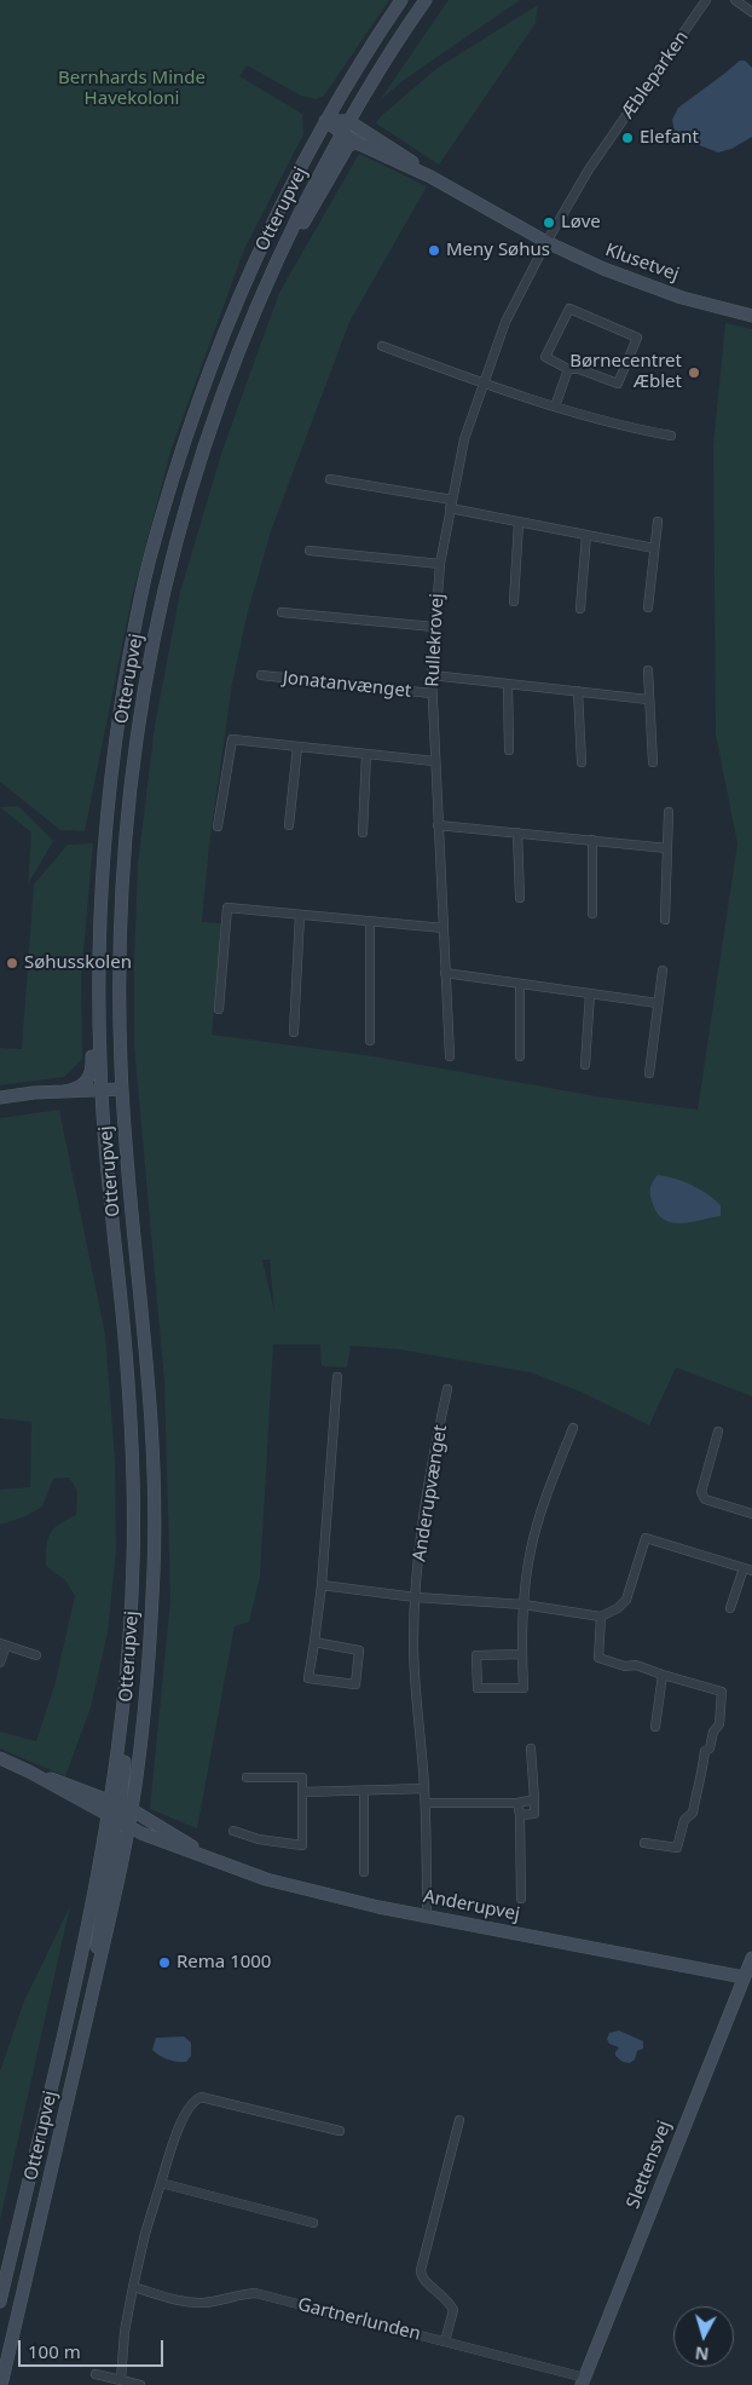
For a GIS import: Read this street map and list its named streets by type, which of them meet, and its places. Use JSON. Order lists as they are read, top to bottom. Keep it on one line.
{"streets":{"main road":["Otterupvej","Klusetvej","Anderupvej","Slettensvej"],"street":["Æbleparken","Rullekrovej","Jonatanvænget","Anderupvænget","Gartnerlunden"]},"crossings":[["Æbleparken","Klusetvej"],["Æbleparken","Rullekrovej"],["Otterupvej","Klusetvej"],["Otterupvej","Anderupvej"],["Klusetvej","Rullekrovej"],["Rullekrovej","Jonatanvænget"],["Anderupvænget","Anderupvej"],["Anderupvej","Slettensvej"],["Slettensvej","Gartnerlunden"]],"parks":["Bernhards Minde Havekoloni"],"places":["Elefant","Løve","Meny Søhus","Børnecentret Æblet","Søhusskolen","Rema 1000"],"scale_bar":"100 m","north":"bottom"}
